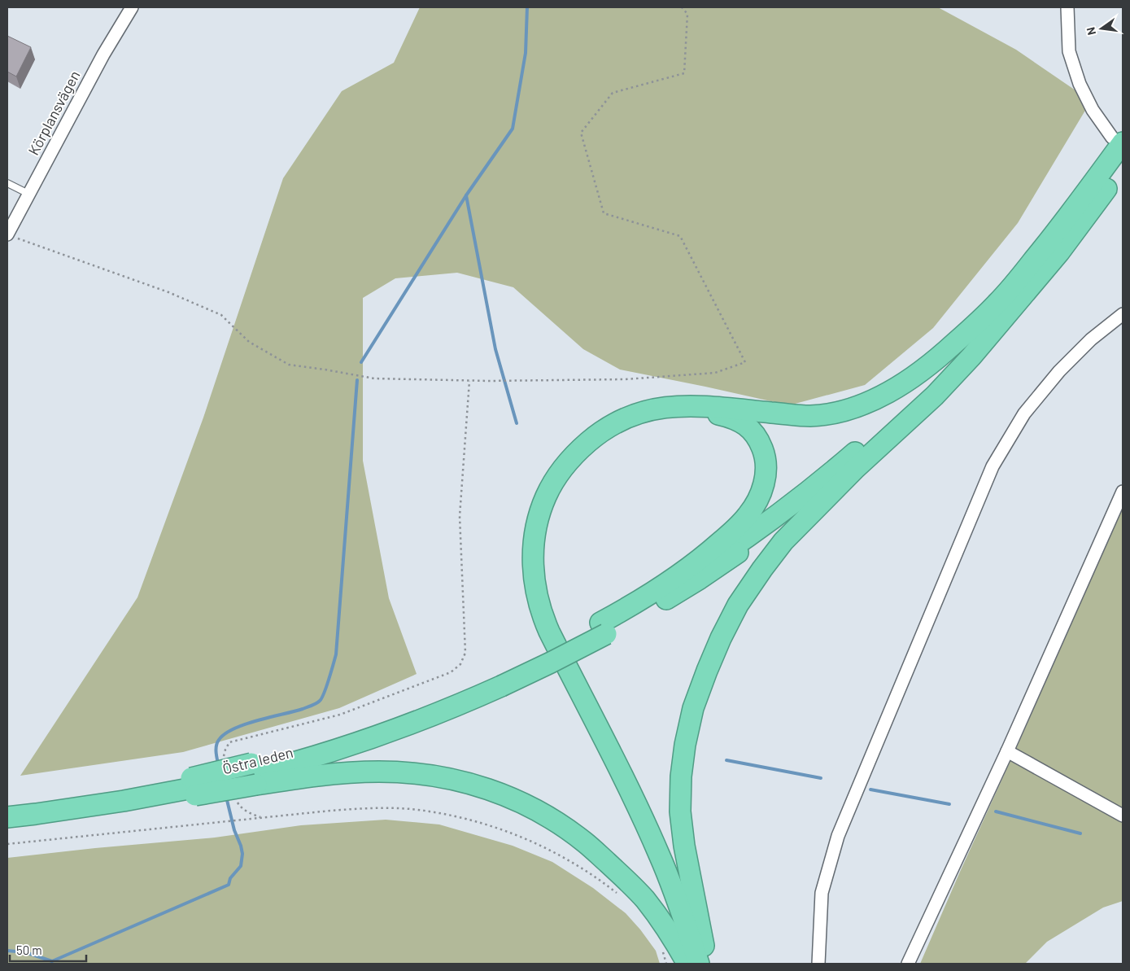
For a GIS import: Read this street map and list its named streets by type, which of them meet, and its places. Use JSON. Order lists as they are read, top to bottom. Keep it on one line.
{"streets":{"highway":["Östra leden"],"street":["Körplansvägen"]},"scale_bar":"50 m","north":"left"}
